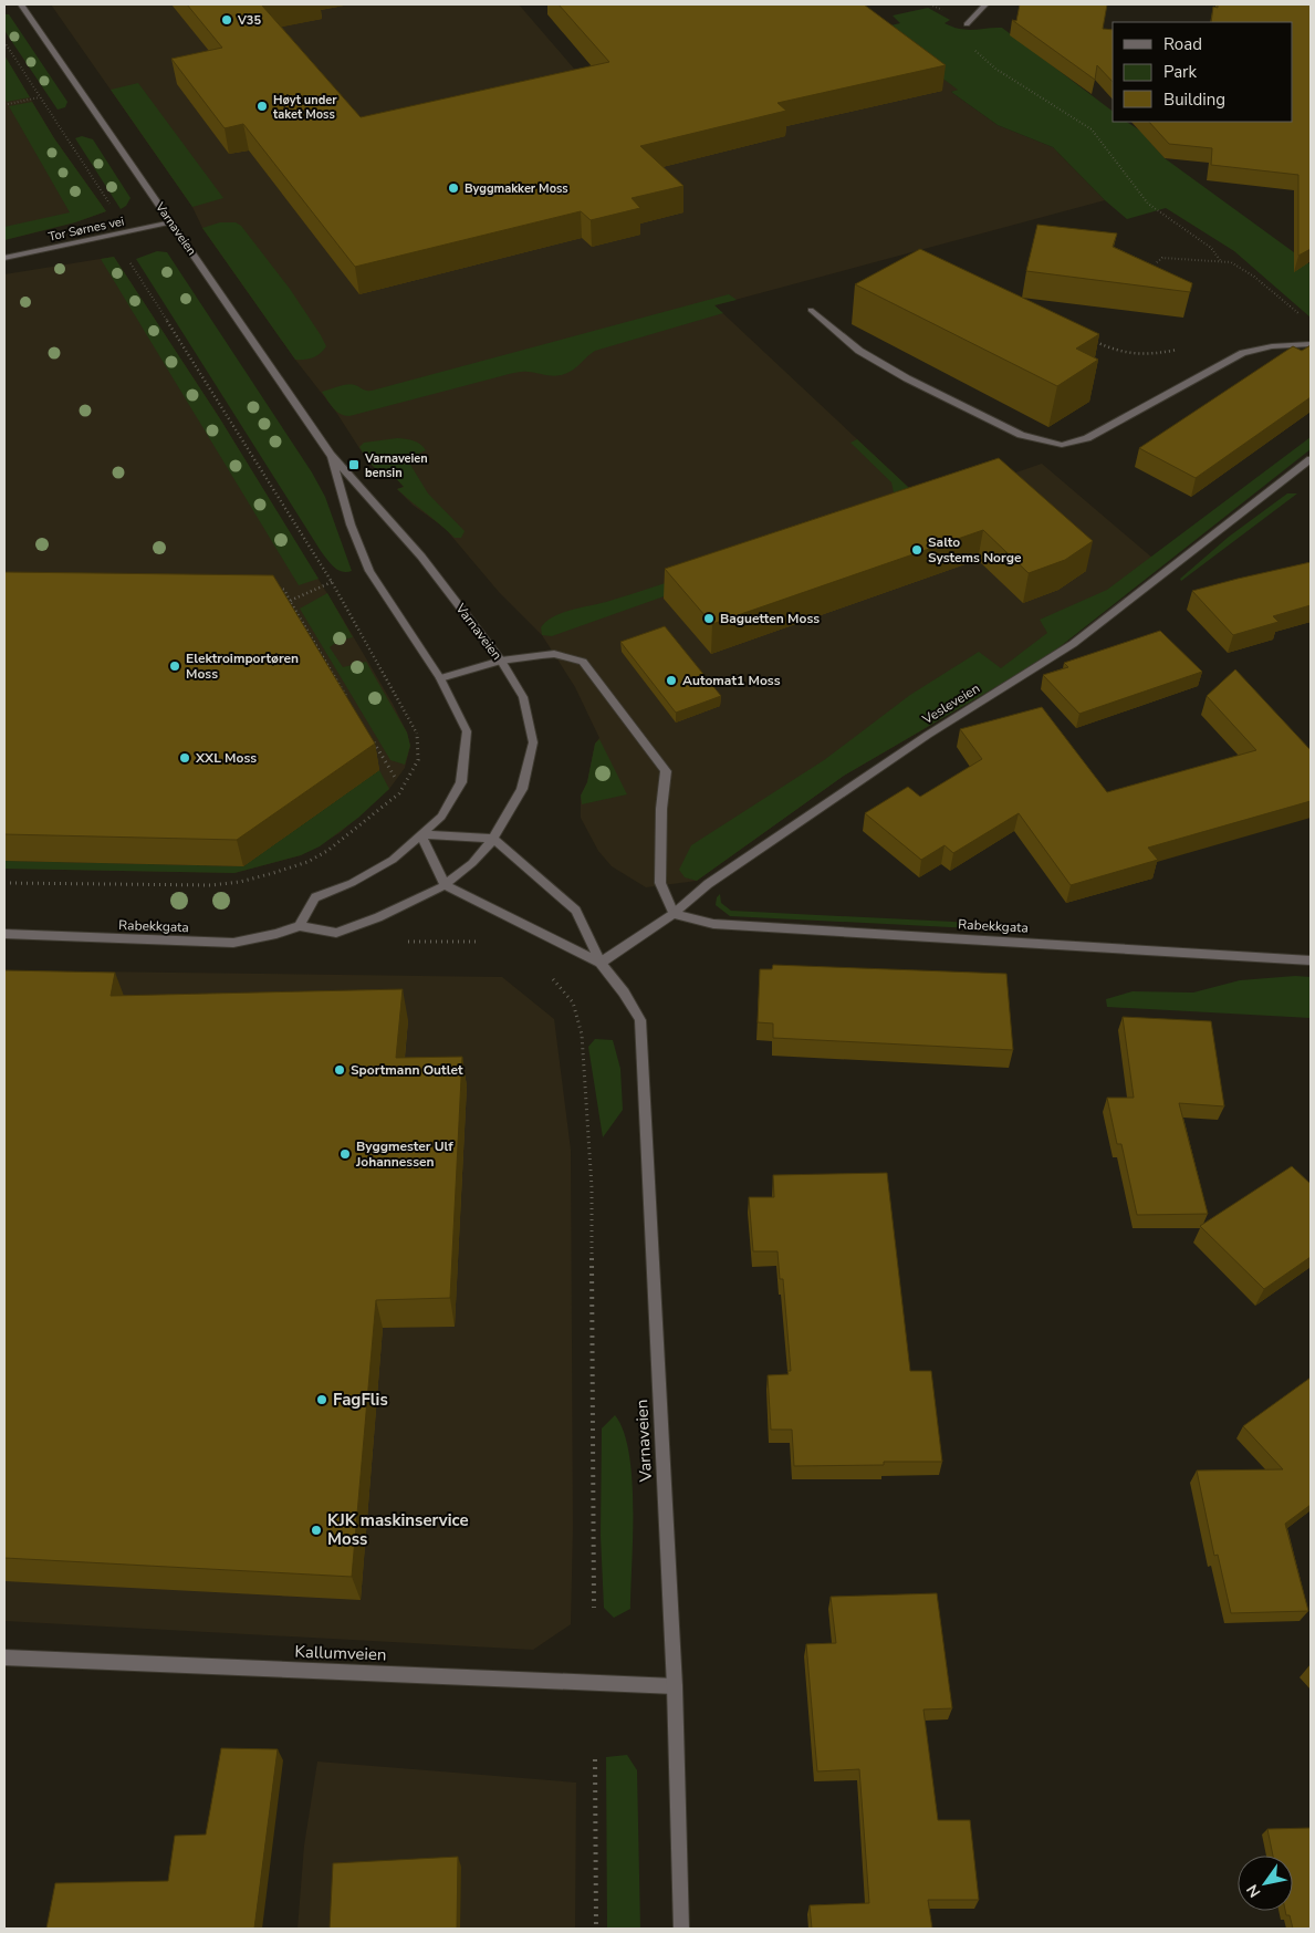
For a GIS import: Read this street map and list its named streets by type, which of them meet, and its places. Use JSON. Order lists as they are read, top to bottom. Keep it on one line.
{"streets":{"street":["Tor Sørnes vei","Varnaveien","Vesleveien","Rabekkgata","Kallumveien"]},"crossings":[["Tor Sørnes vei","Varnaveien"],["Varnaveien","Vesleveien"],["Varnaveien","Rabekkgata"],["Varnaveien","Kallumveien"],["Vesleveien","Rabekkgata"]],"places":{"other":["V35","Høyt under taket Moss","Byggmakker Moss","Salto Systems Norge","Baguetten Moss","Elektroimportøren Moss","Automat1 Moss","XXL Moss","Sportmann Outlet","Byggmester Ulf Johannessen","FagFlis","KJK maskinservice Moss"],"transit":["Varnaveien bensin"]},"legend":["Road","Park","Building"],"north":"bottom left"}
